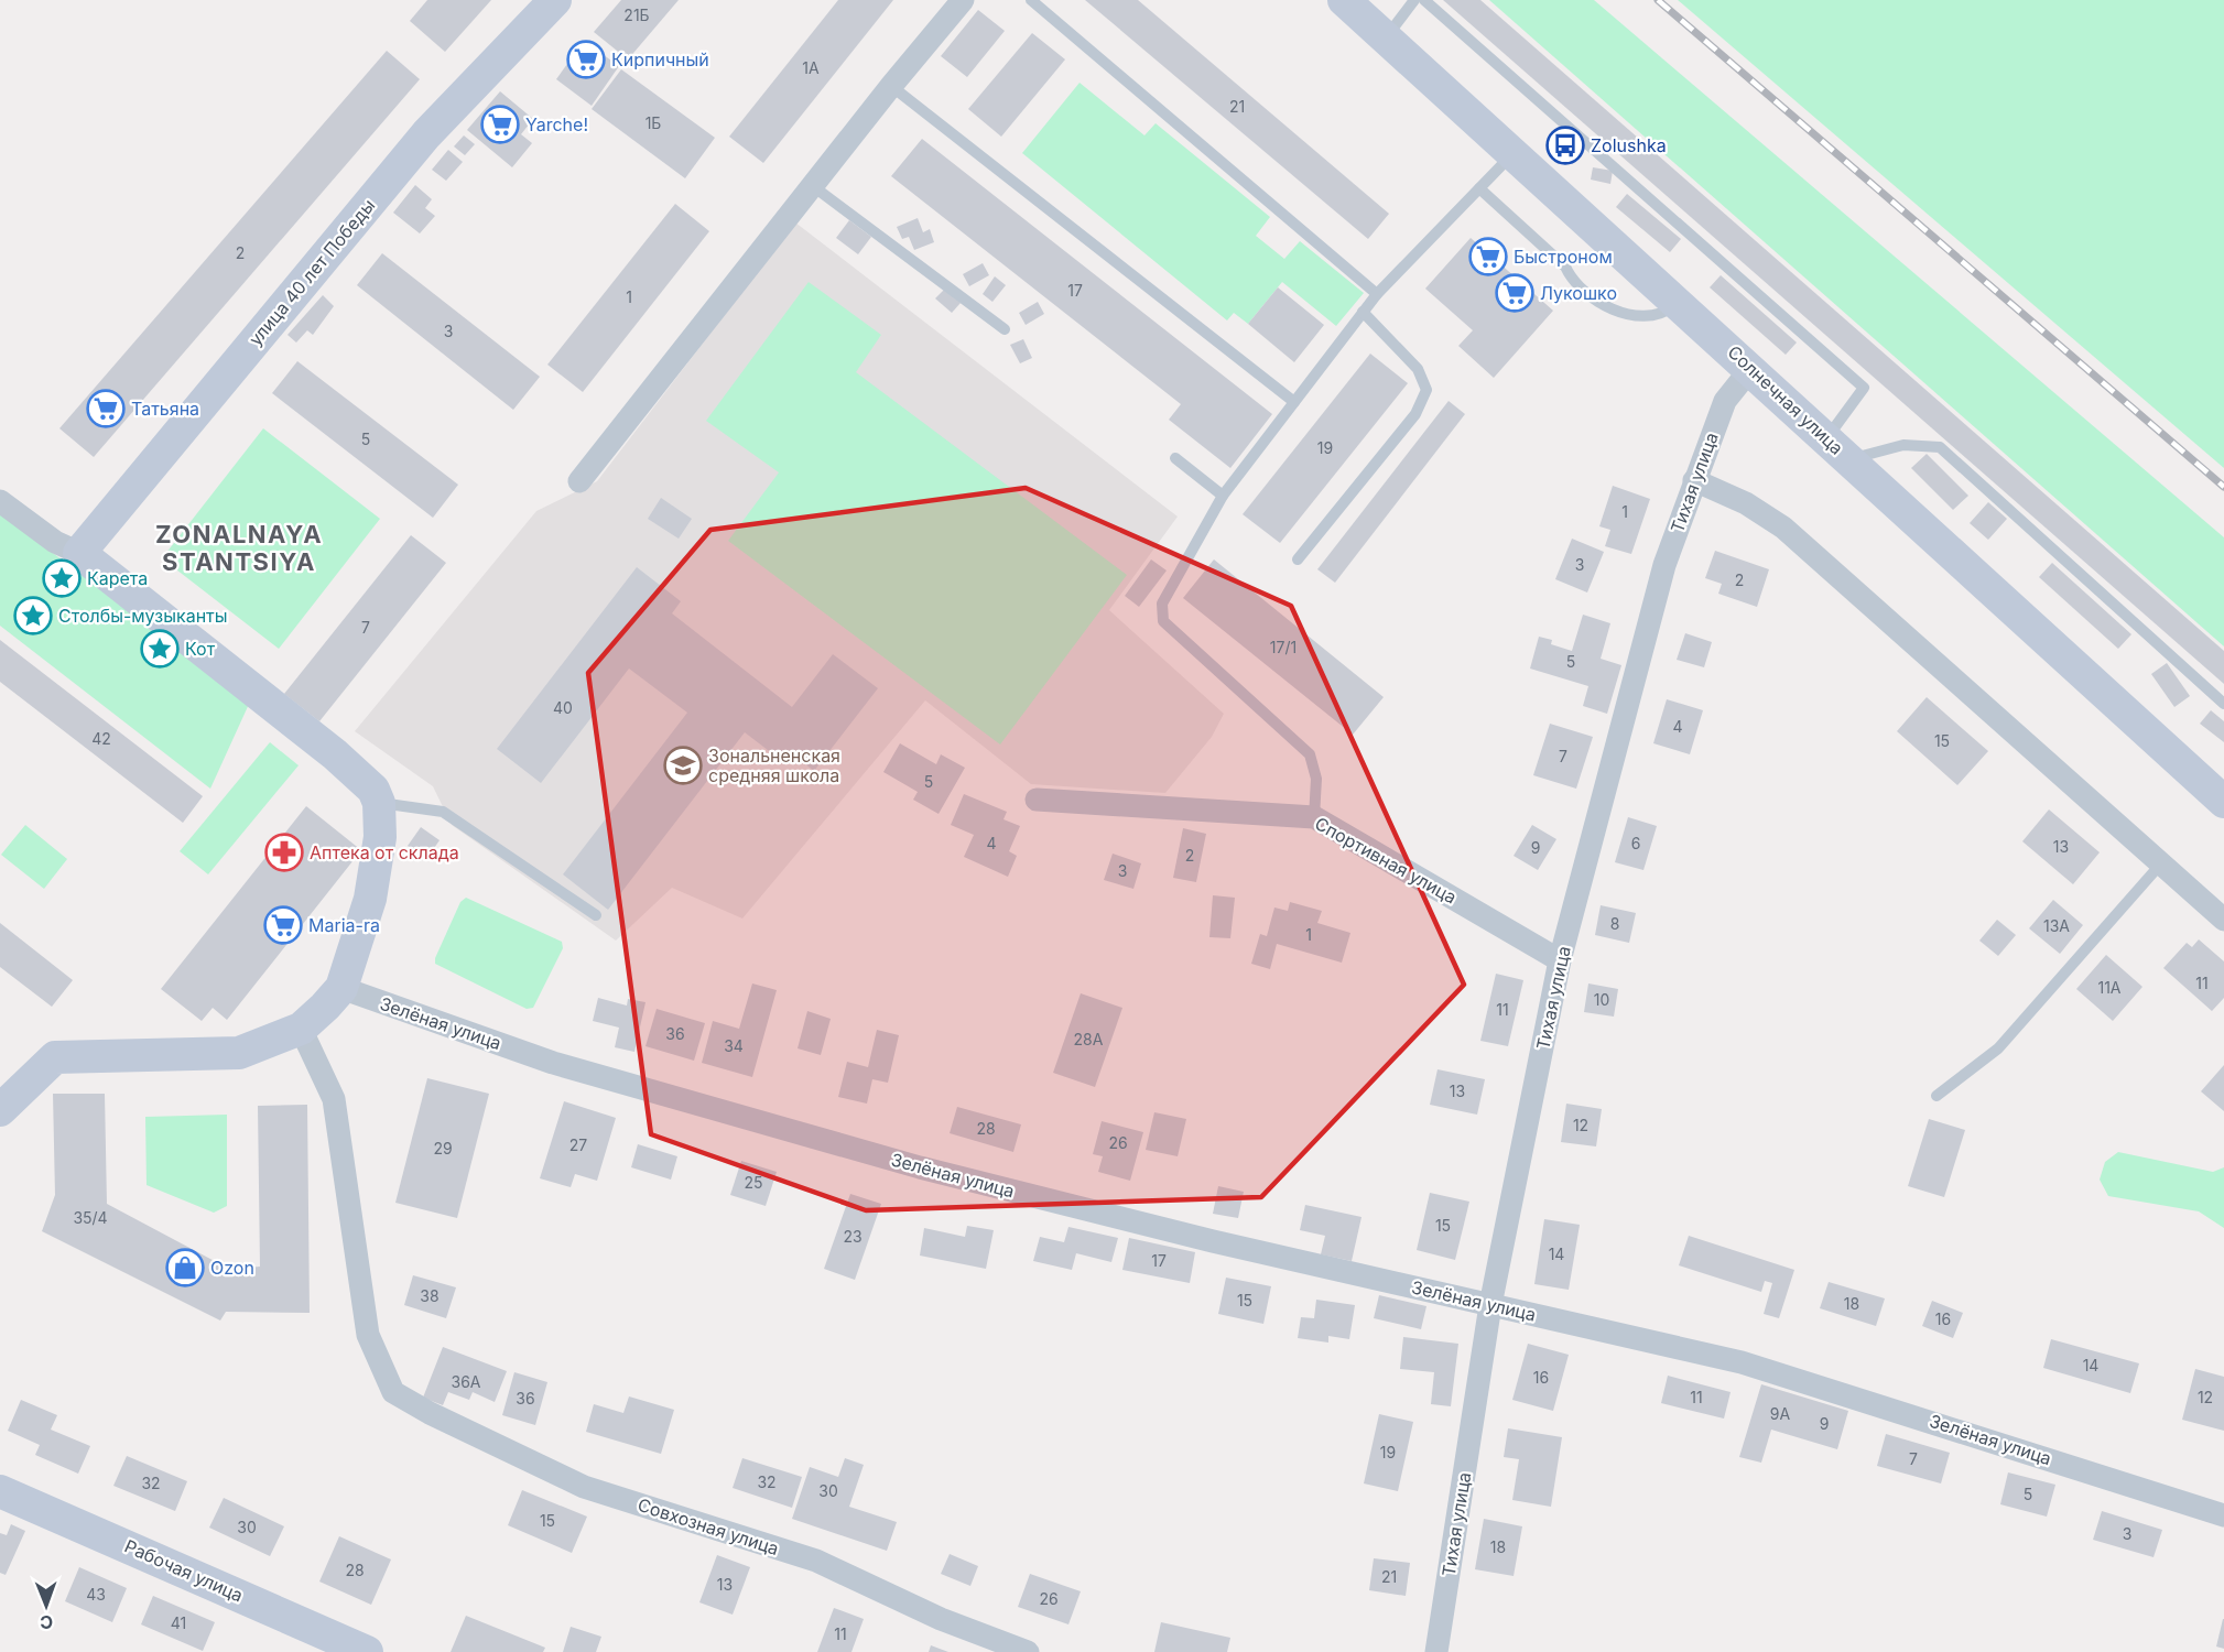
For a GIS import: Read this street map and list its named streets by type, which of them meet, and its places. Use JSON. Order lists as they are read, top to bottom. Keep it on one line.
{"streets":{"street":["улица 40 лет Победы","Солнечная улица","Тихая улица","Спортивная улица","Зелёная улица","Совхозная улица","Рабочая улица"]},"crossings":[["Солнечная улица","Тихая улица"],["Тихая улица","Спортивная улица"],["Тихая улица","Зелёная улица"]],"districts":["ZONALNAYA STANTSIYA"],"places":{"supermarket":["Кирпичный","Yarche!","Быстроном","Лукошко","Татьяна","Maria-ra"],"bus stop":["Zolushka"],"place":["Карета","Столбы-музыканты","Кот"],"school or university":["Зональненская средняя школа"],"pharmacy":["Аптека от склада"],"shop":["Ozon"]},"house_numbers":["21Б","1А","21","1Б","2","17","1","3","5","19","1","3","2","7","17/1","5","40","4","42","15","7","5","4","6","13","9","2","3","8","13А","1","11","11А","10","11","36","28А","34","13","12","28","26","27","29","25","35/4","15","23","14","17","38","15","18","16","14","16","36А","11","12","36","9А","9","19","7","32","32","30","5","15","30","3","18","28","21","13","43","26","41","11"],"north":"bottom"}
